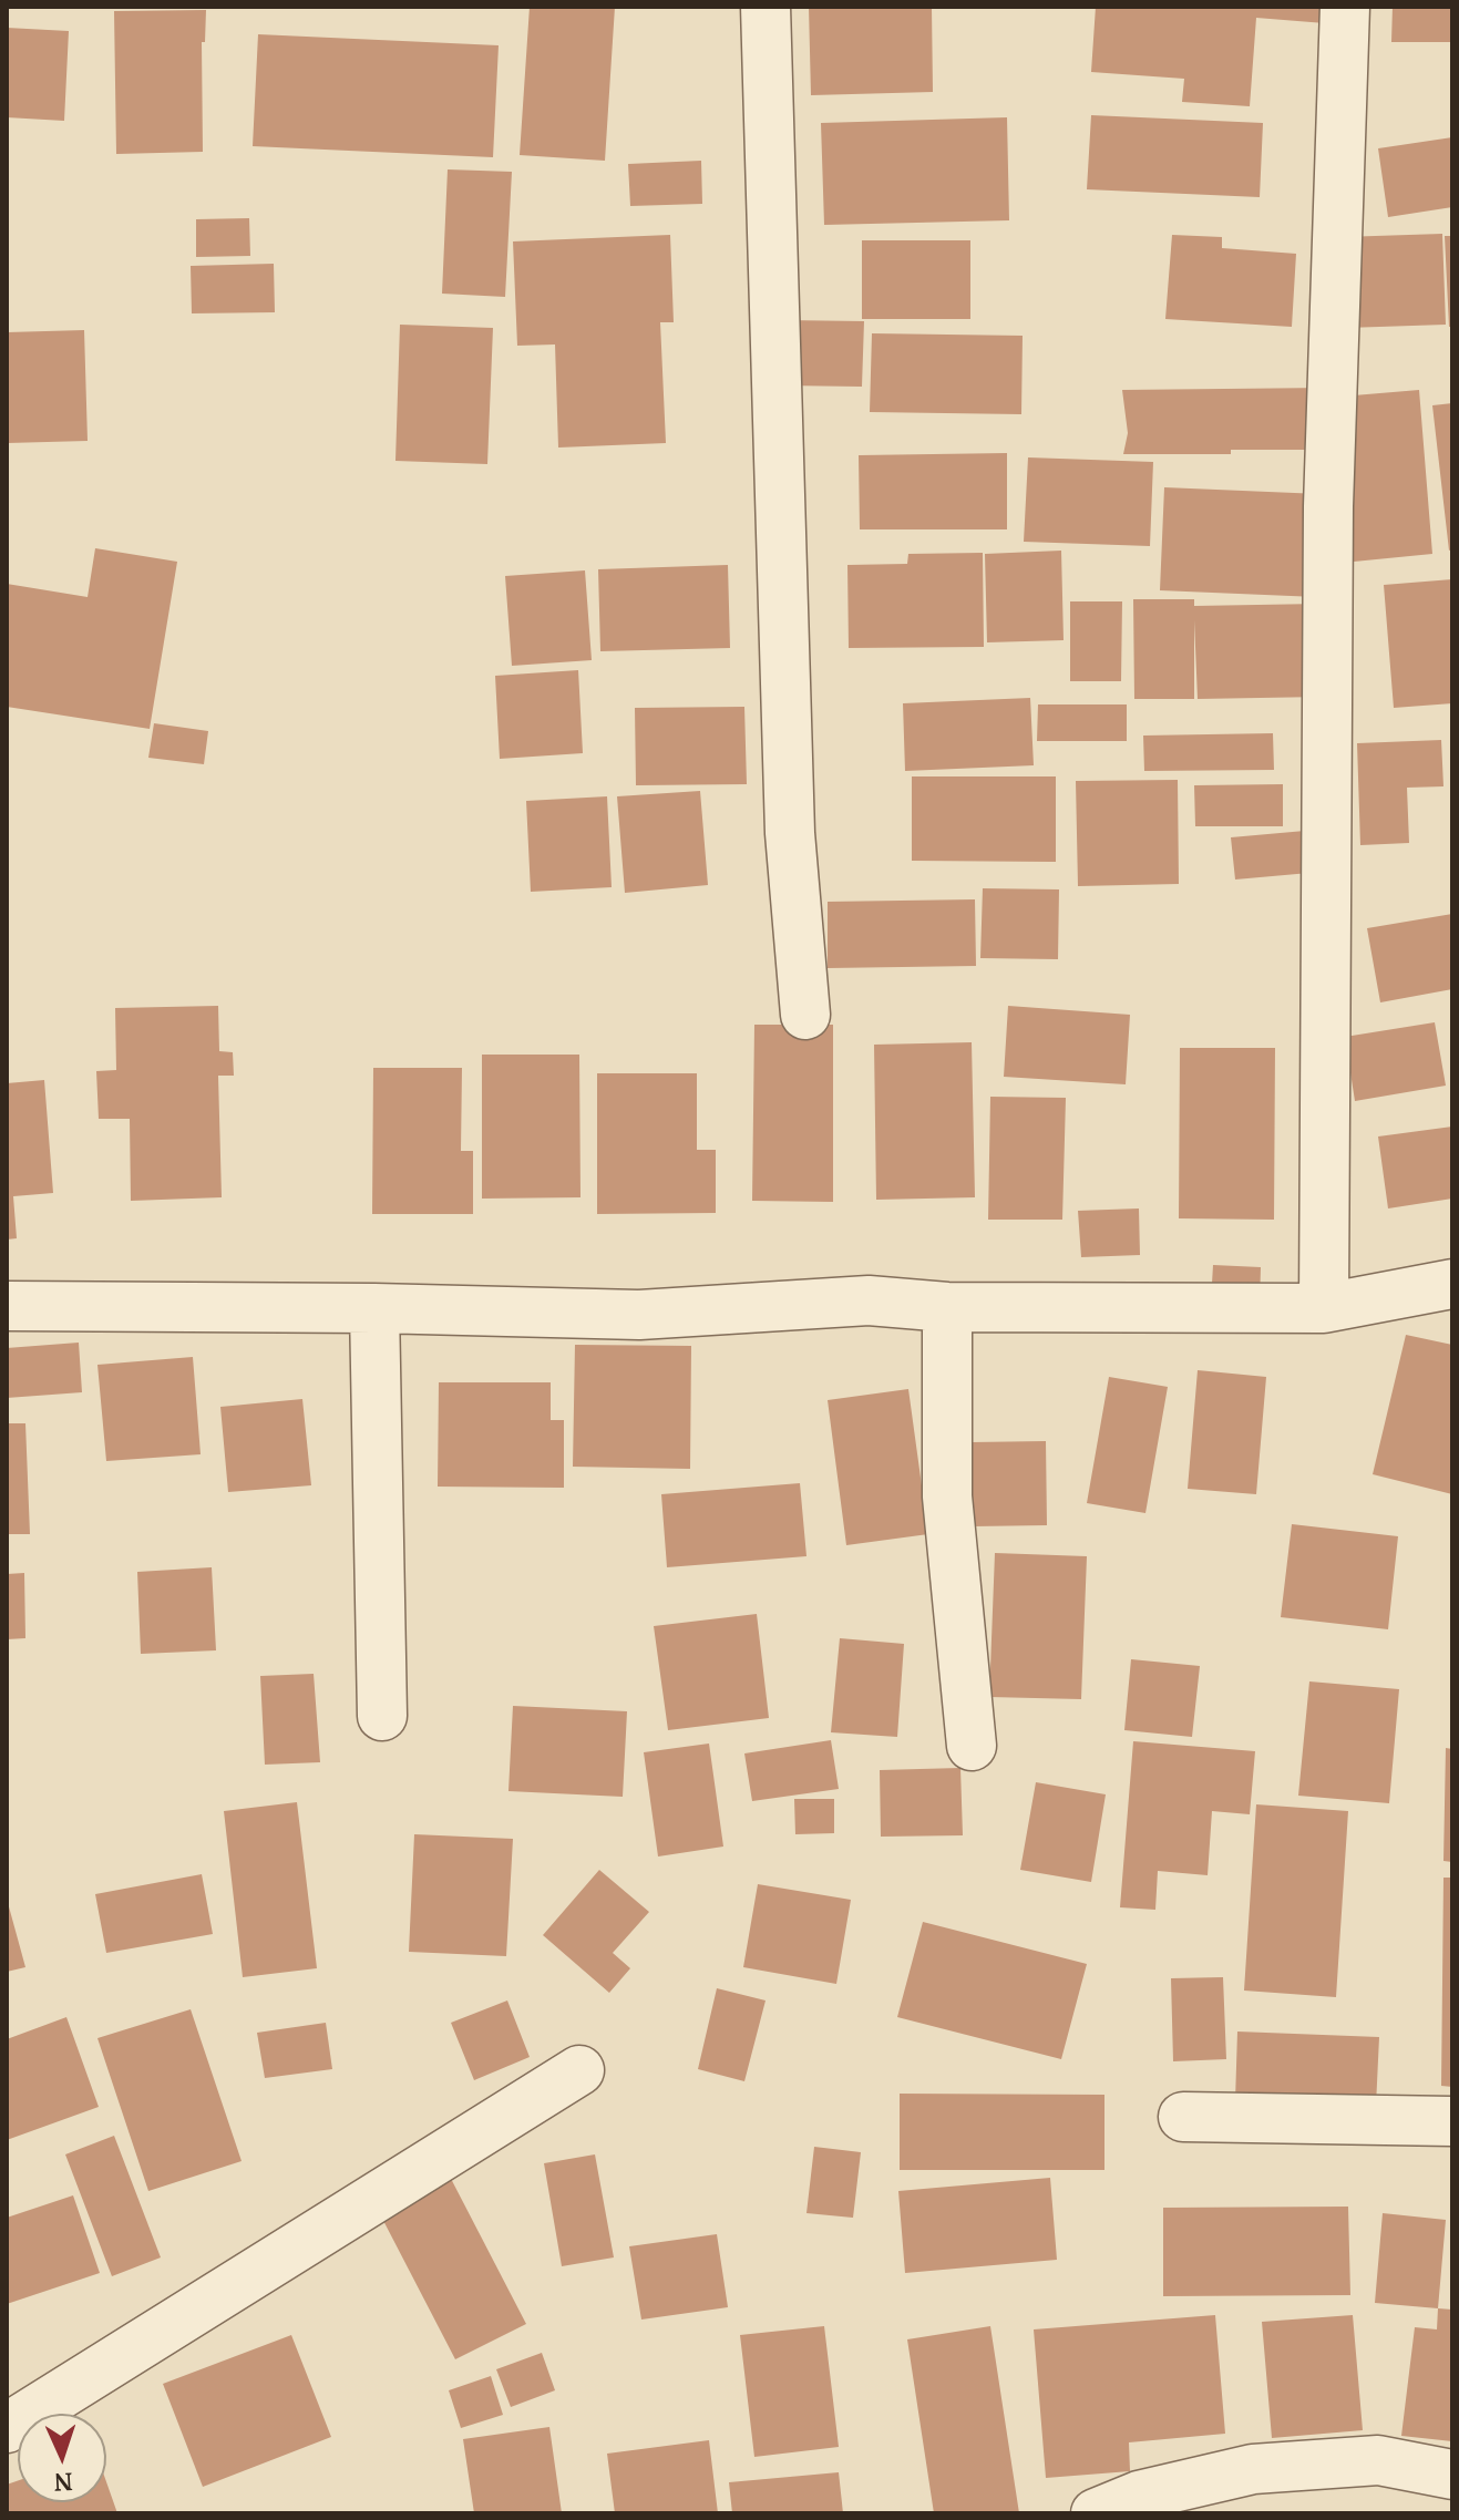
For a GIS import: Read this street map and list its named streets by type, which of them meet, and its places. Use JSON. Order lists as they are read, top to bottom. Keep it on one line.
{"north":"bottom"}
